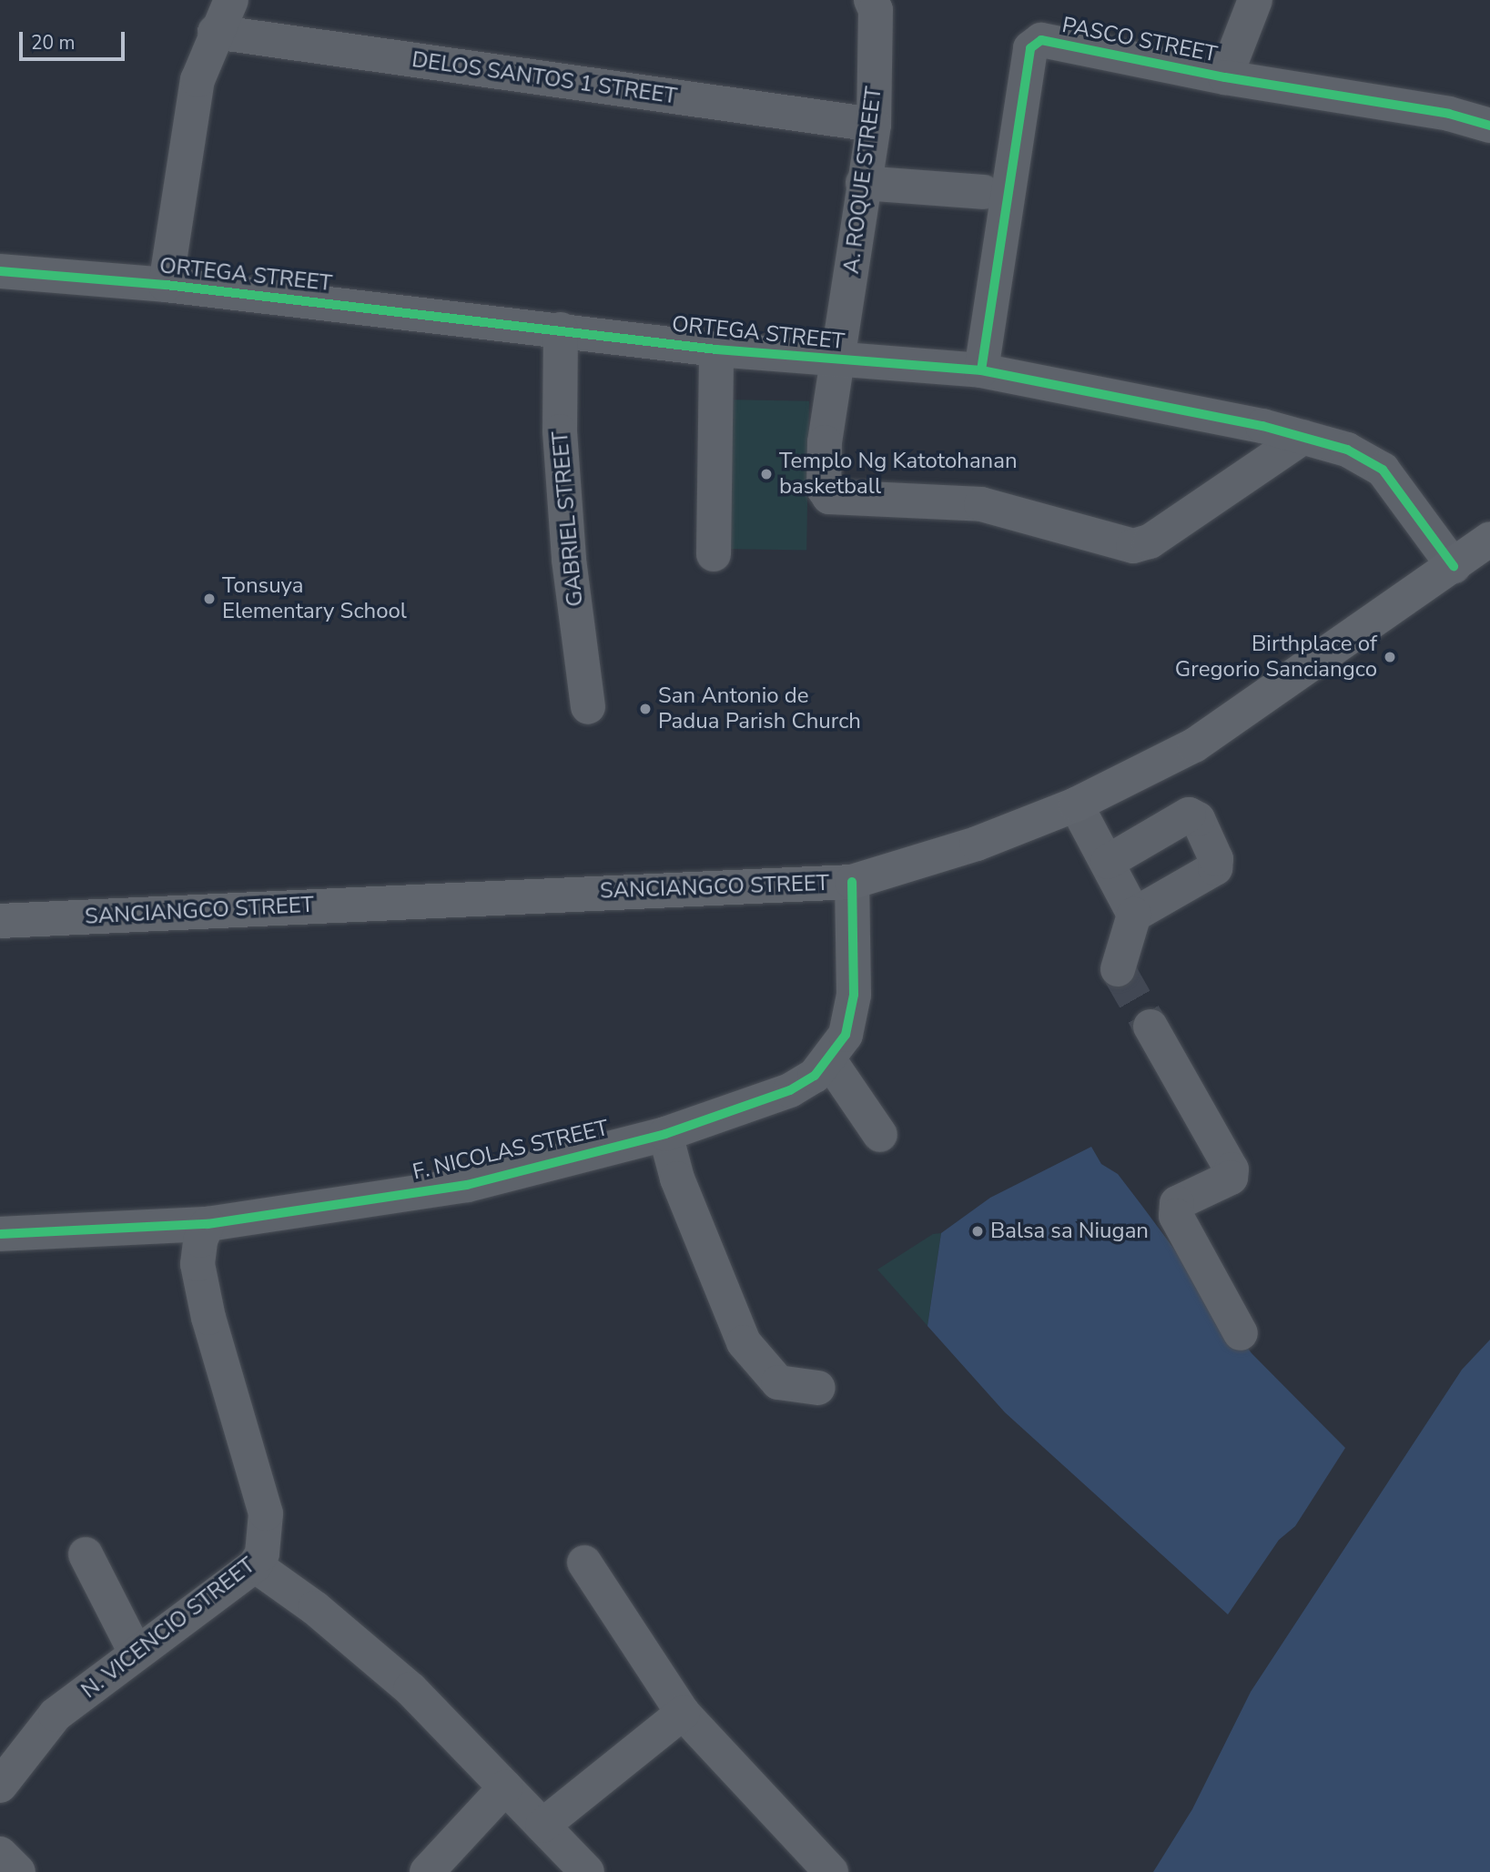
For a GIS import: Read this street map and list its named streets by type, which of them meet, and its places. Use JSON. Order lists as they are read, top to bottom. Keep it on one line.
{"streets":{"main road":["SANCIANGCO STREET"],"street":["PASCO STREET","DELOS SANTOS 1 STREET","A. ROQUE STREET","ORTEGA STREET","GABRIEL STREET","F. NICOLAS STREET","N. VICENCIO STREET"]},"crossings":[["PASCO STREET","ORTEGA STREET"],["DELOS SANTOS 1 STREET","A. ROQUE STREET"],["A. ROQUE STREET","ORTEGA STREET"],["ORTEGA STREET","GABRIEL STREET"],["ORTEGA STREET","SANCIANGCO STREET"],["SANCIANGCO STREET","F. NICOLAS STREET"],["F. NICOLAS STREET","N. VICENCIO STREET"]],"places":["Templo Ng Katotohanan basketball","Tonsuya Elementary School","Birthplace of Gregorio Sanciangco","San Antonio de Padua Parish Church","Balsa sa Niugan"],"scale_bar":"20 m"}
